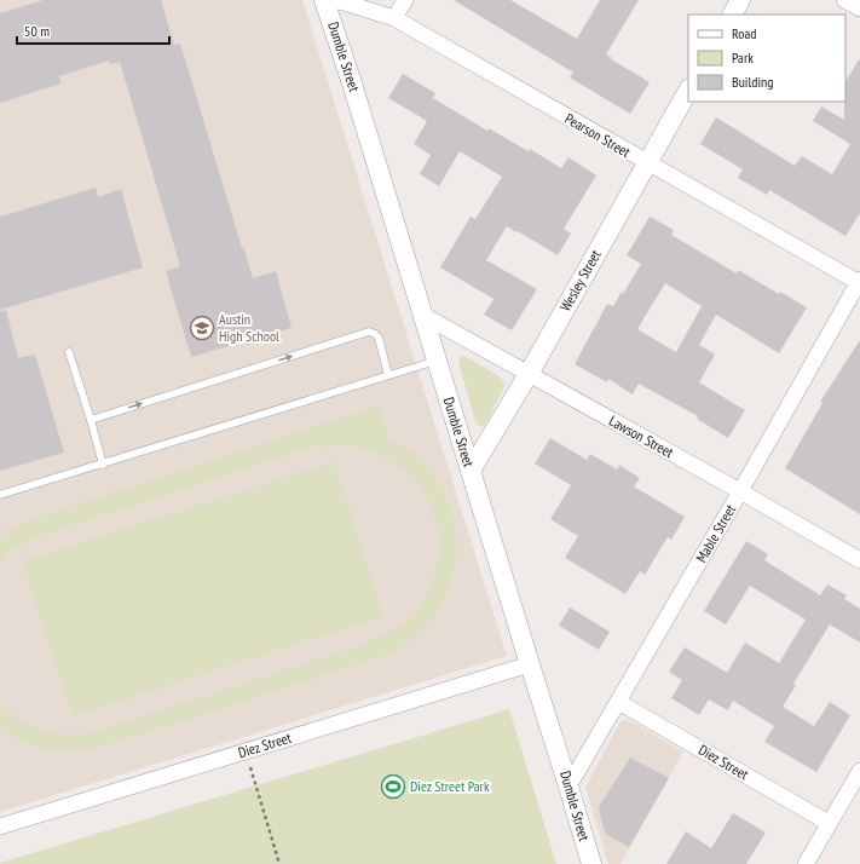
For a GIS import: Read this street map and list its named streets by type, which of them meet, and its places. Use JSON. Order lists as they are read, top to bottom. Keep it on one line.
{"streets":{"street":["Dumble Street","Pearson Street","Wesley Street","Lawson Street","Mable Street","Diez Street"]},"crossings":[["Dumble Street","Wesley Street"],["Dumble Street","Lawson Street"],["Dumble Street","Mable Street"],["Dumble Street","Diez Street"],["Pearson Street","Wesley Street"],["Pearson Street","Mable Street"],["Wesley Street","Lawson Street"],["Lawson Street","Mable Street"],["Mable Street","Diez Street"]],"places":{"school or university":["Austin High School"],"sports":["Diez Street Park"]},"legend":["Road","Park","Building"],"scale_bar":"50 m"}
